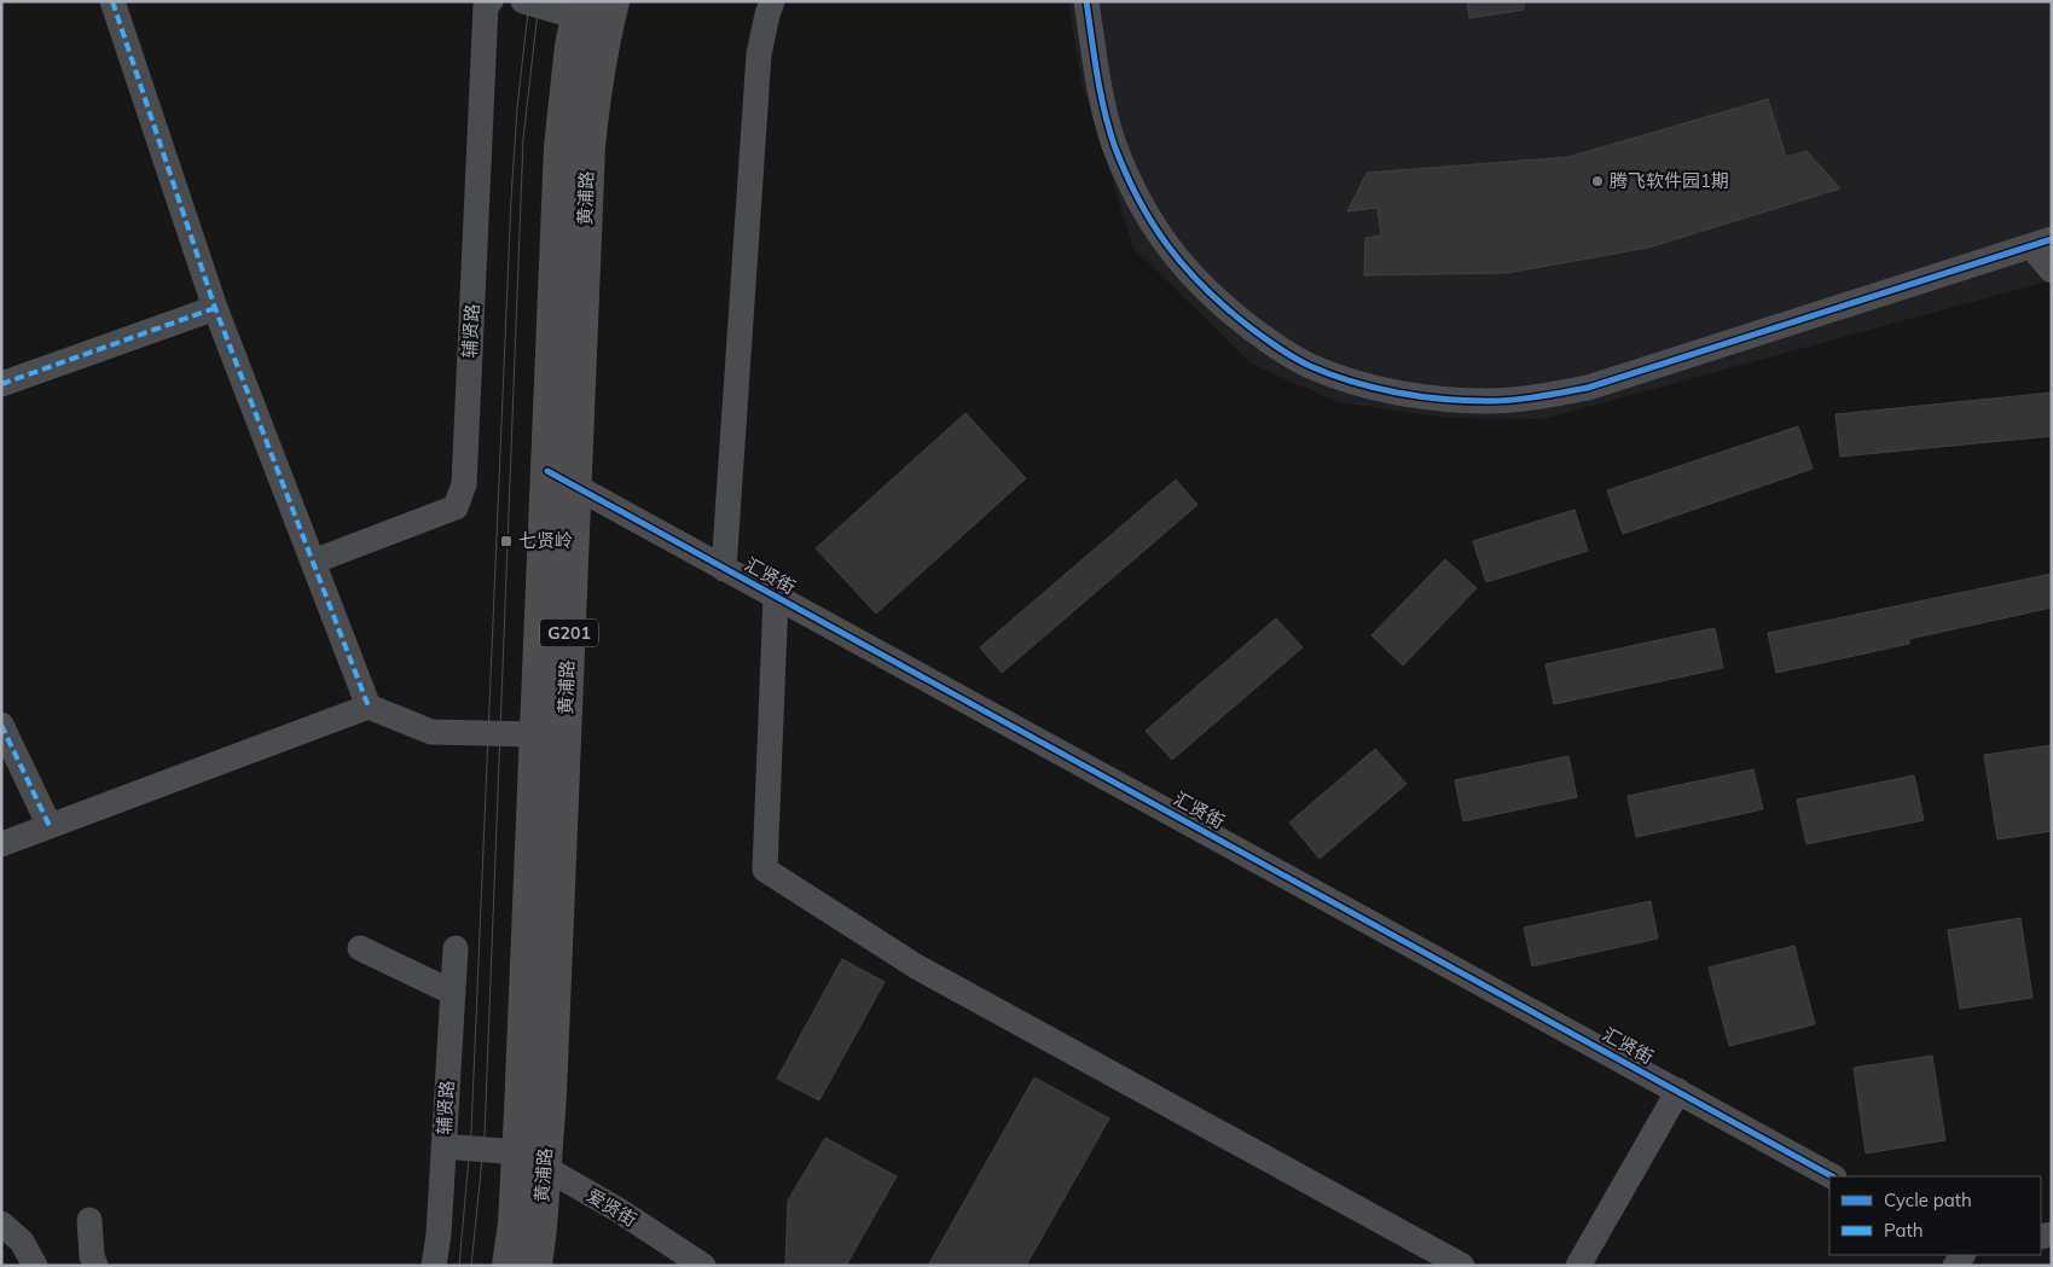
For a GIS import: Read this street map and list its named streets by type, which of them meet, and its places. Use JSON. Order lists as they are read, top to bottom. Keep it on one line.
{"streets":{"highway":["黄浦路","G201"],"street":["辅贤路","汇贤街","爱贤街"]},"crossings":[["黄浦路","汇贤街"],["黄浦路","爱贤街"]],"places":{"other":["腾飞软件园1期"],"transit":["七贤岭"]},"legend":["Cycle path","Path"]}
